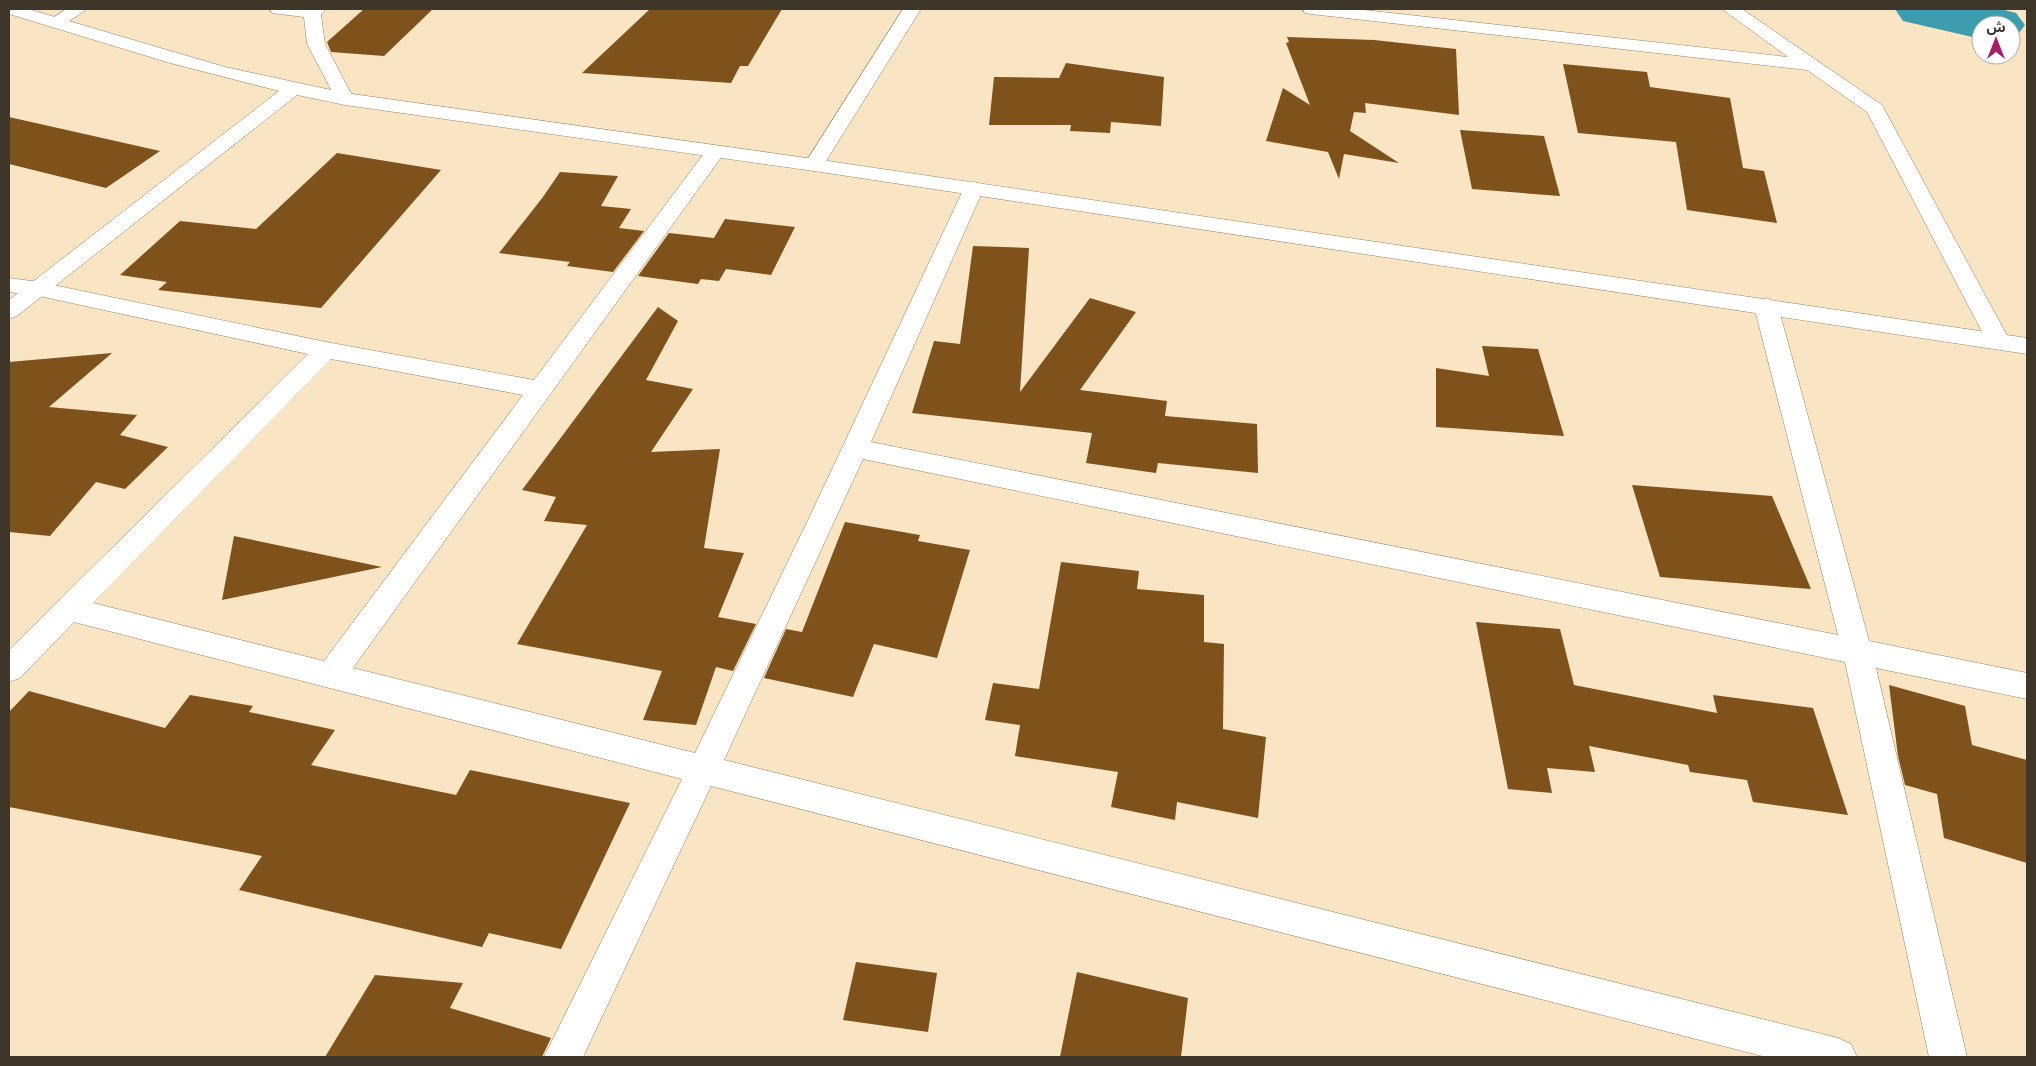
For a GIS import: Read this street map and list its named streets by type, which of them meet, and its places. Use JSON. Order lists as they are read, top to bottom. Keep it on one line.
{"north":"top"}
